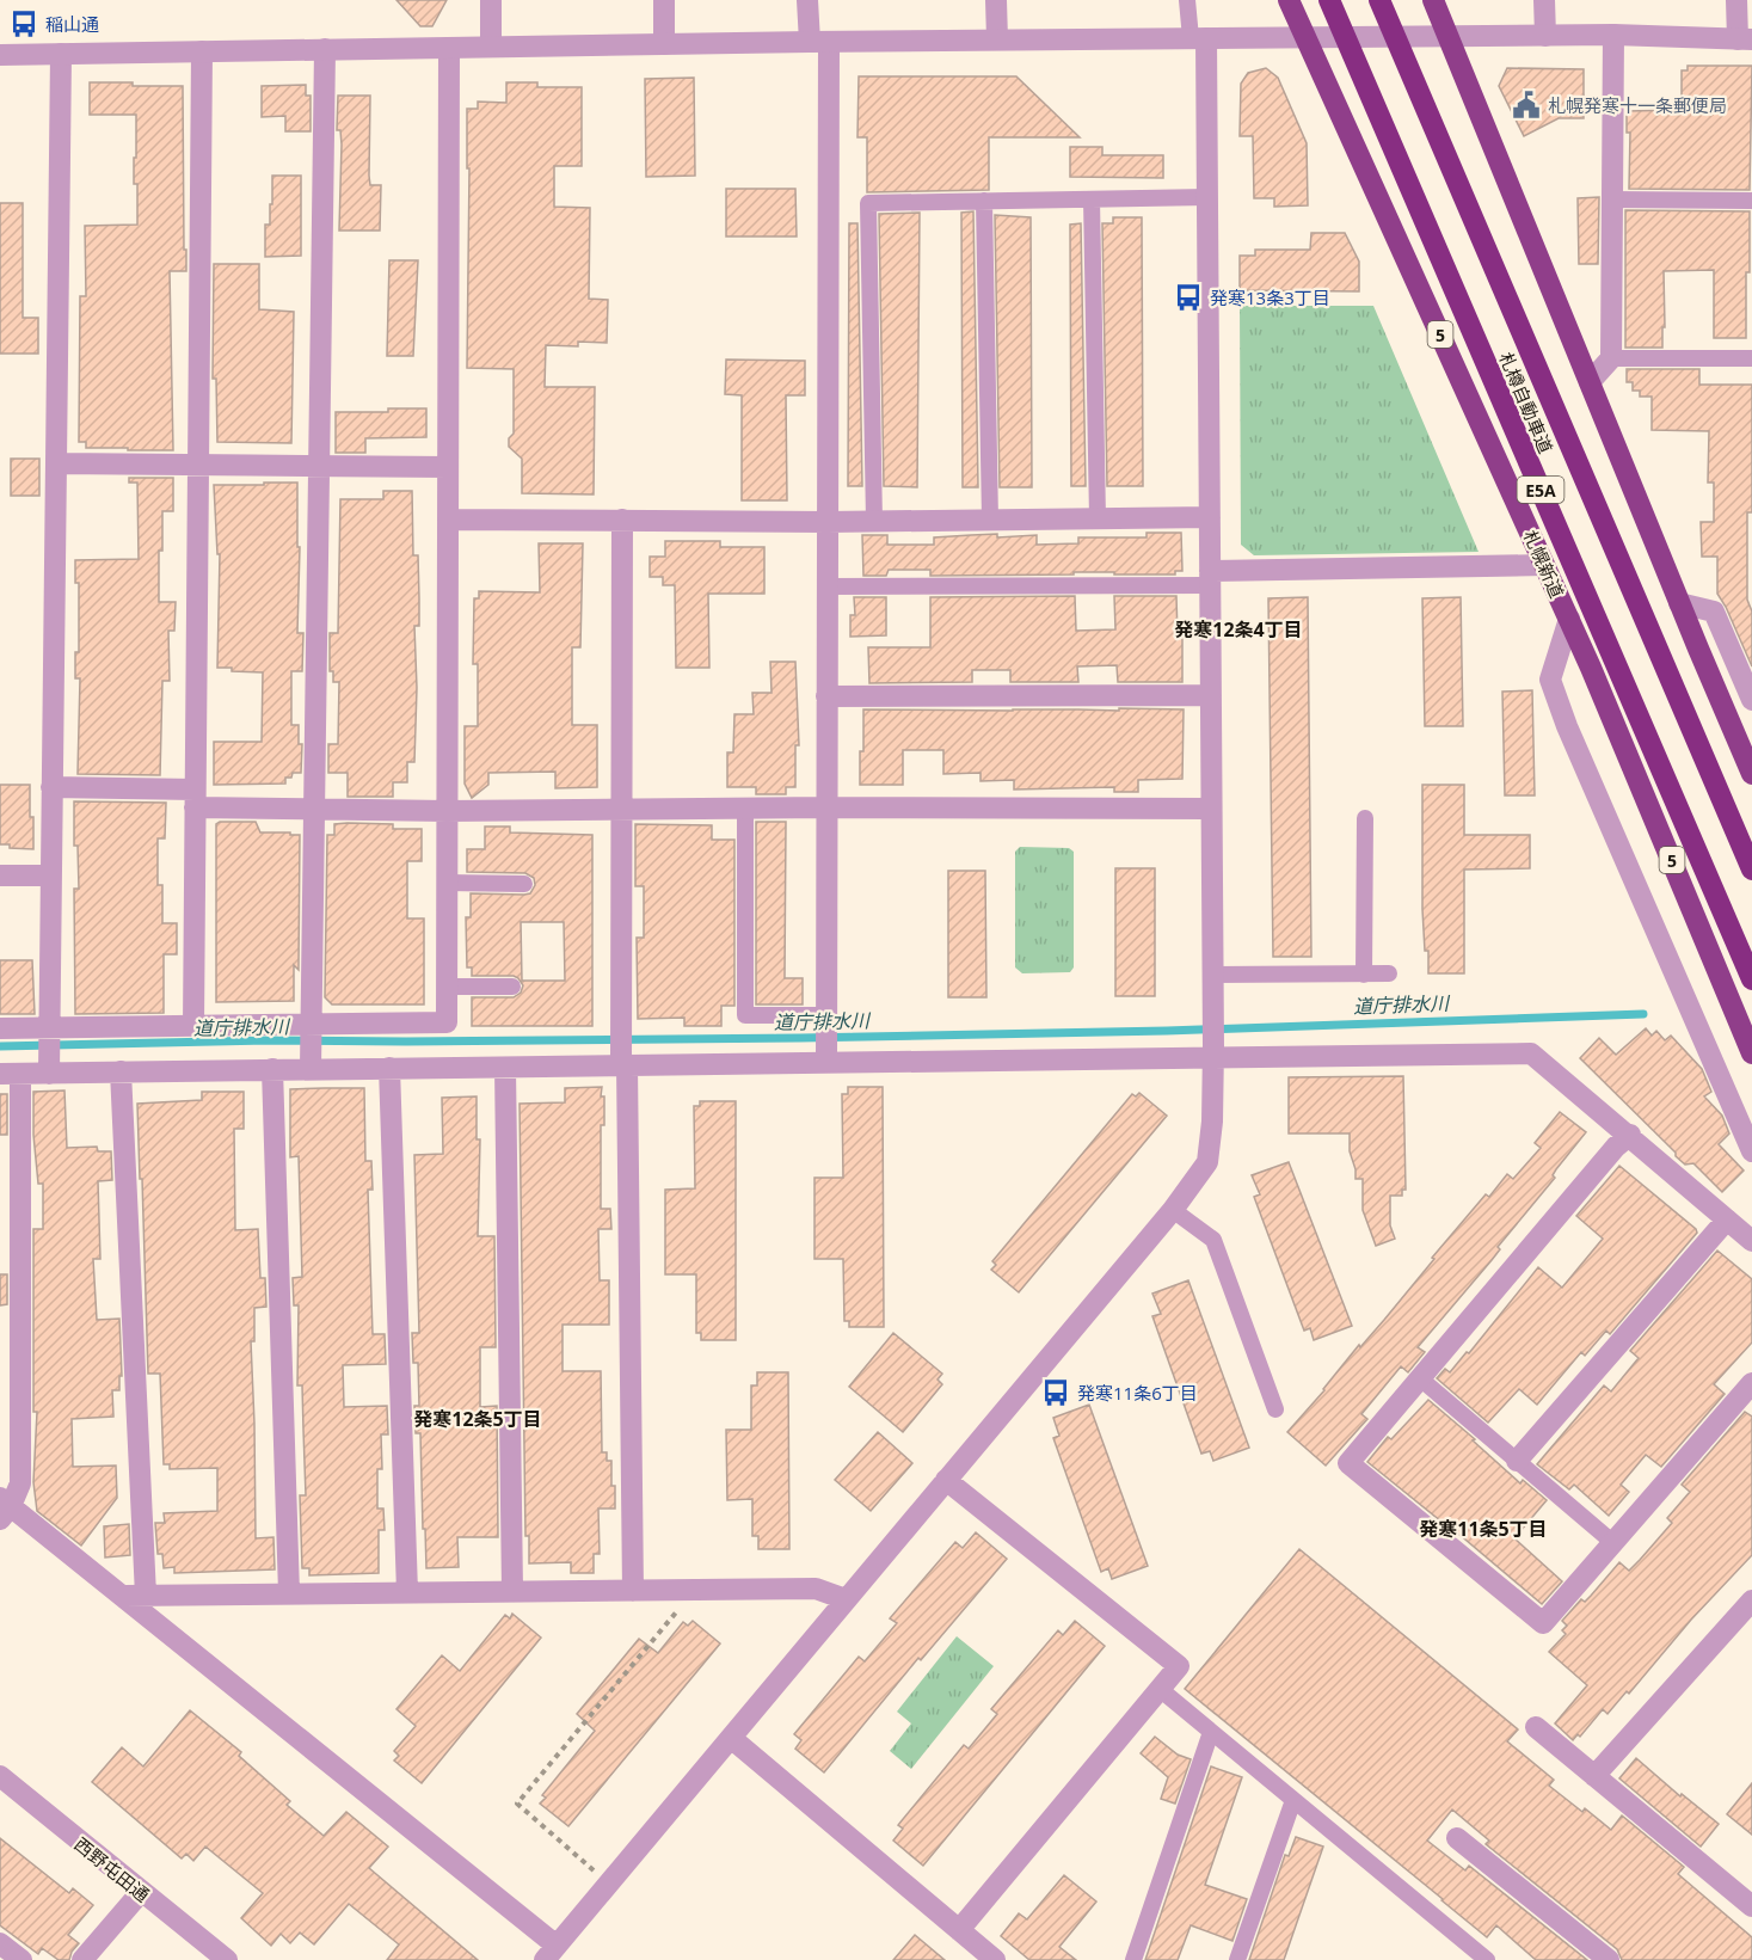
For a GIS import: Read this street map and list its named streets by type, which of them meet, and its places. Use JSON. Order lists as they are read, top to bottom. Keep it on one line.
{"streets":{"highway":["5","札樽自動車道","E5A","札幌新道"],"street":["西野屯田通"]},"districts":["発寒12条4丁目","発寒12条5丁目","発寒11条5丁目"],"water":["道庁排水川"],"places":{"bus stop":["稲山通","発寒13条3丁目","発寒11条6丁目"],"public building":["札幌発寒十一条郵便局"]}}
